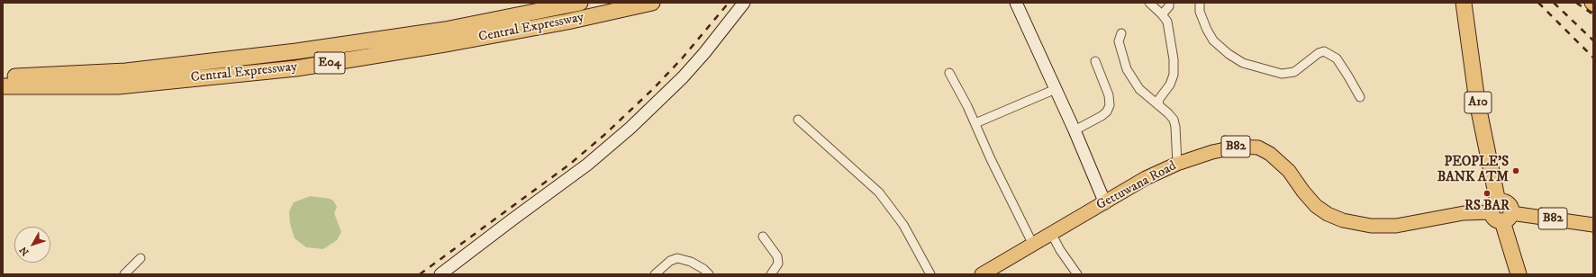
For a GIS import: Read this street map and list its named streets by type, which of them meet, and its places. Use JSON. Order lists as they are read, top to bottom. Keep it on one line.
{"streets":{"highway":["Central Expressway","E04","A10"],"main road":["B82","Gettuwana Road"]},"crossings":[["A10","B82"],["A10","Gettuwana Road"],["B82","Gettuwana Road"]],"places":["PEOPLE'S BANK ATM","RS BAR"],"north":"bottom left"}
